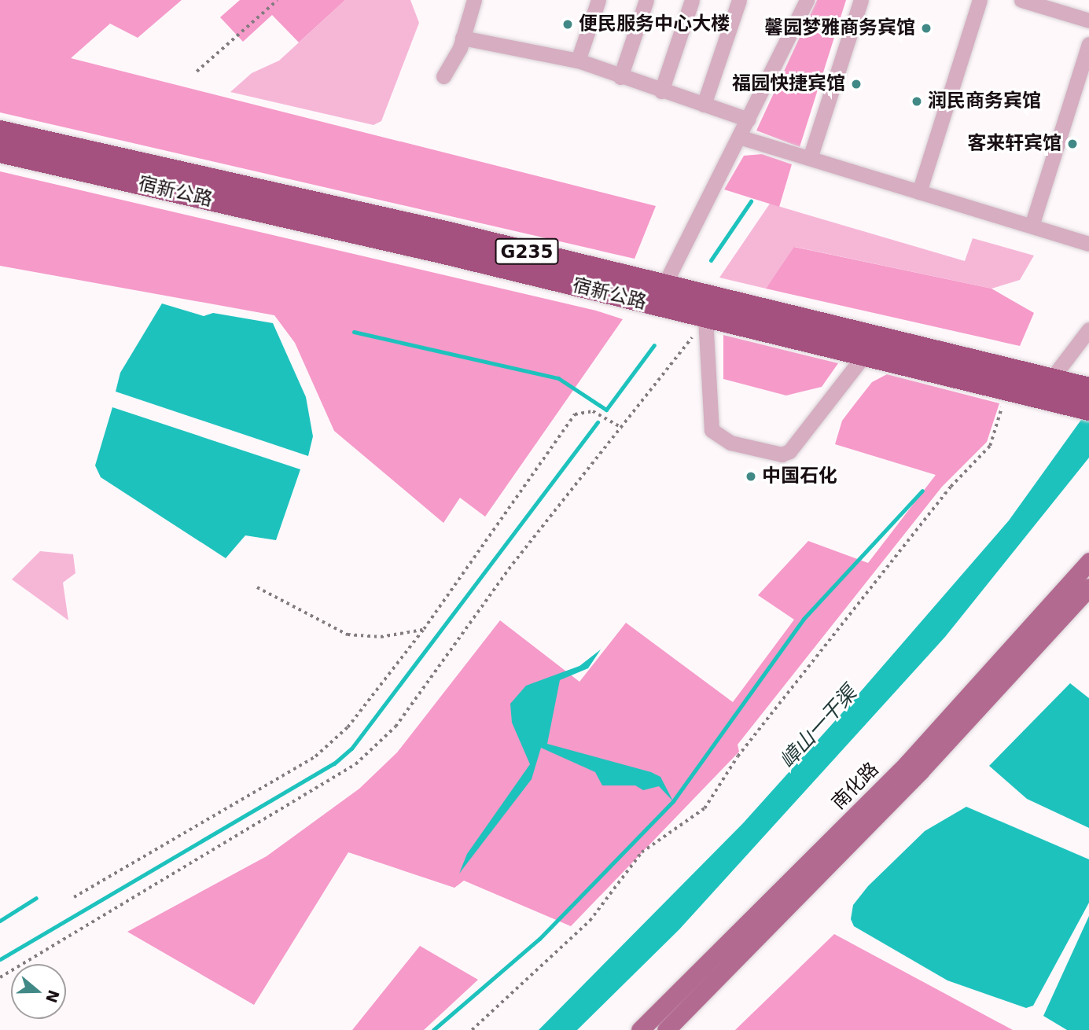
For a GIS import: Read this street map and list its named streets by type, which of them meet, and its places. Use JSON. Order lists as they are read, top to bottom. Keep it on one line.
{"streets":{"highway":["宿新公路","G235"],"main road":["南化路"]},"water":["嶂山一干渠"],"places":["便民服务中心大楼","馨园梦雅商务宾馆","福园快捷宾馆","润民商务宾馆","客来轩宾馆","中国石化"],"north":"right"}
